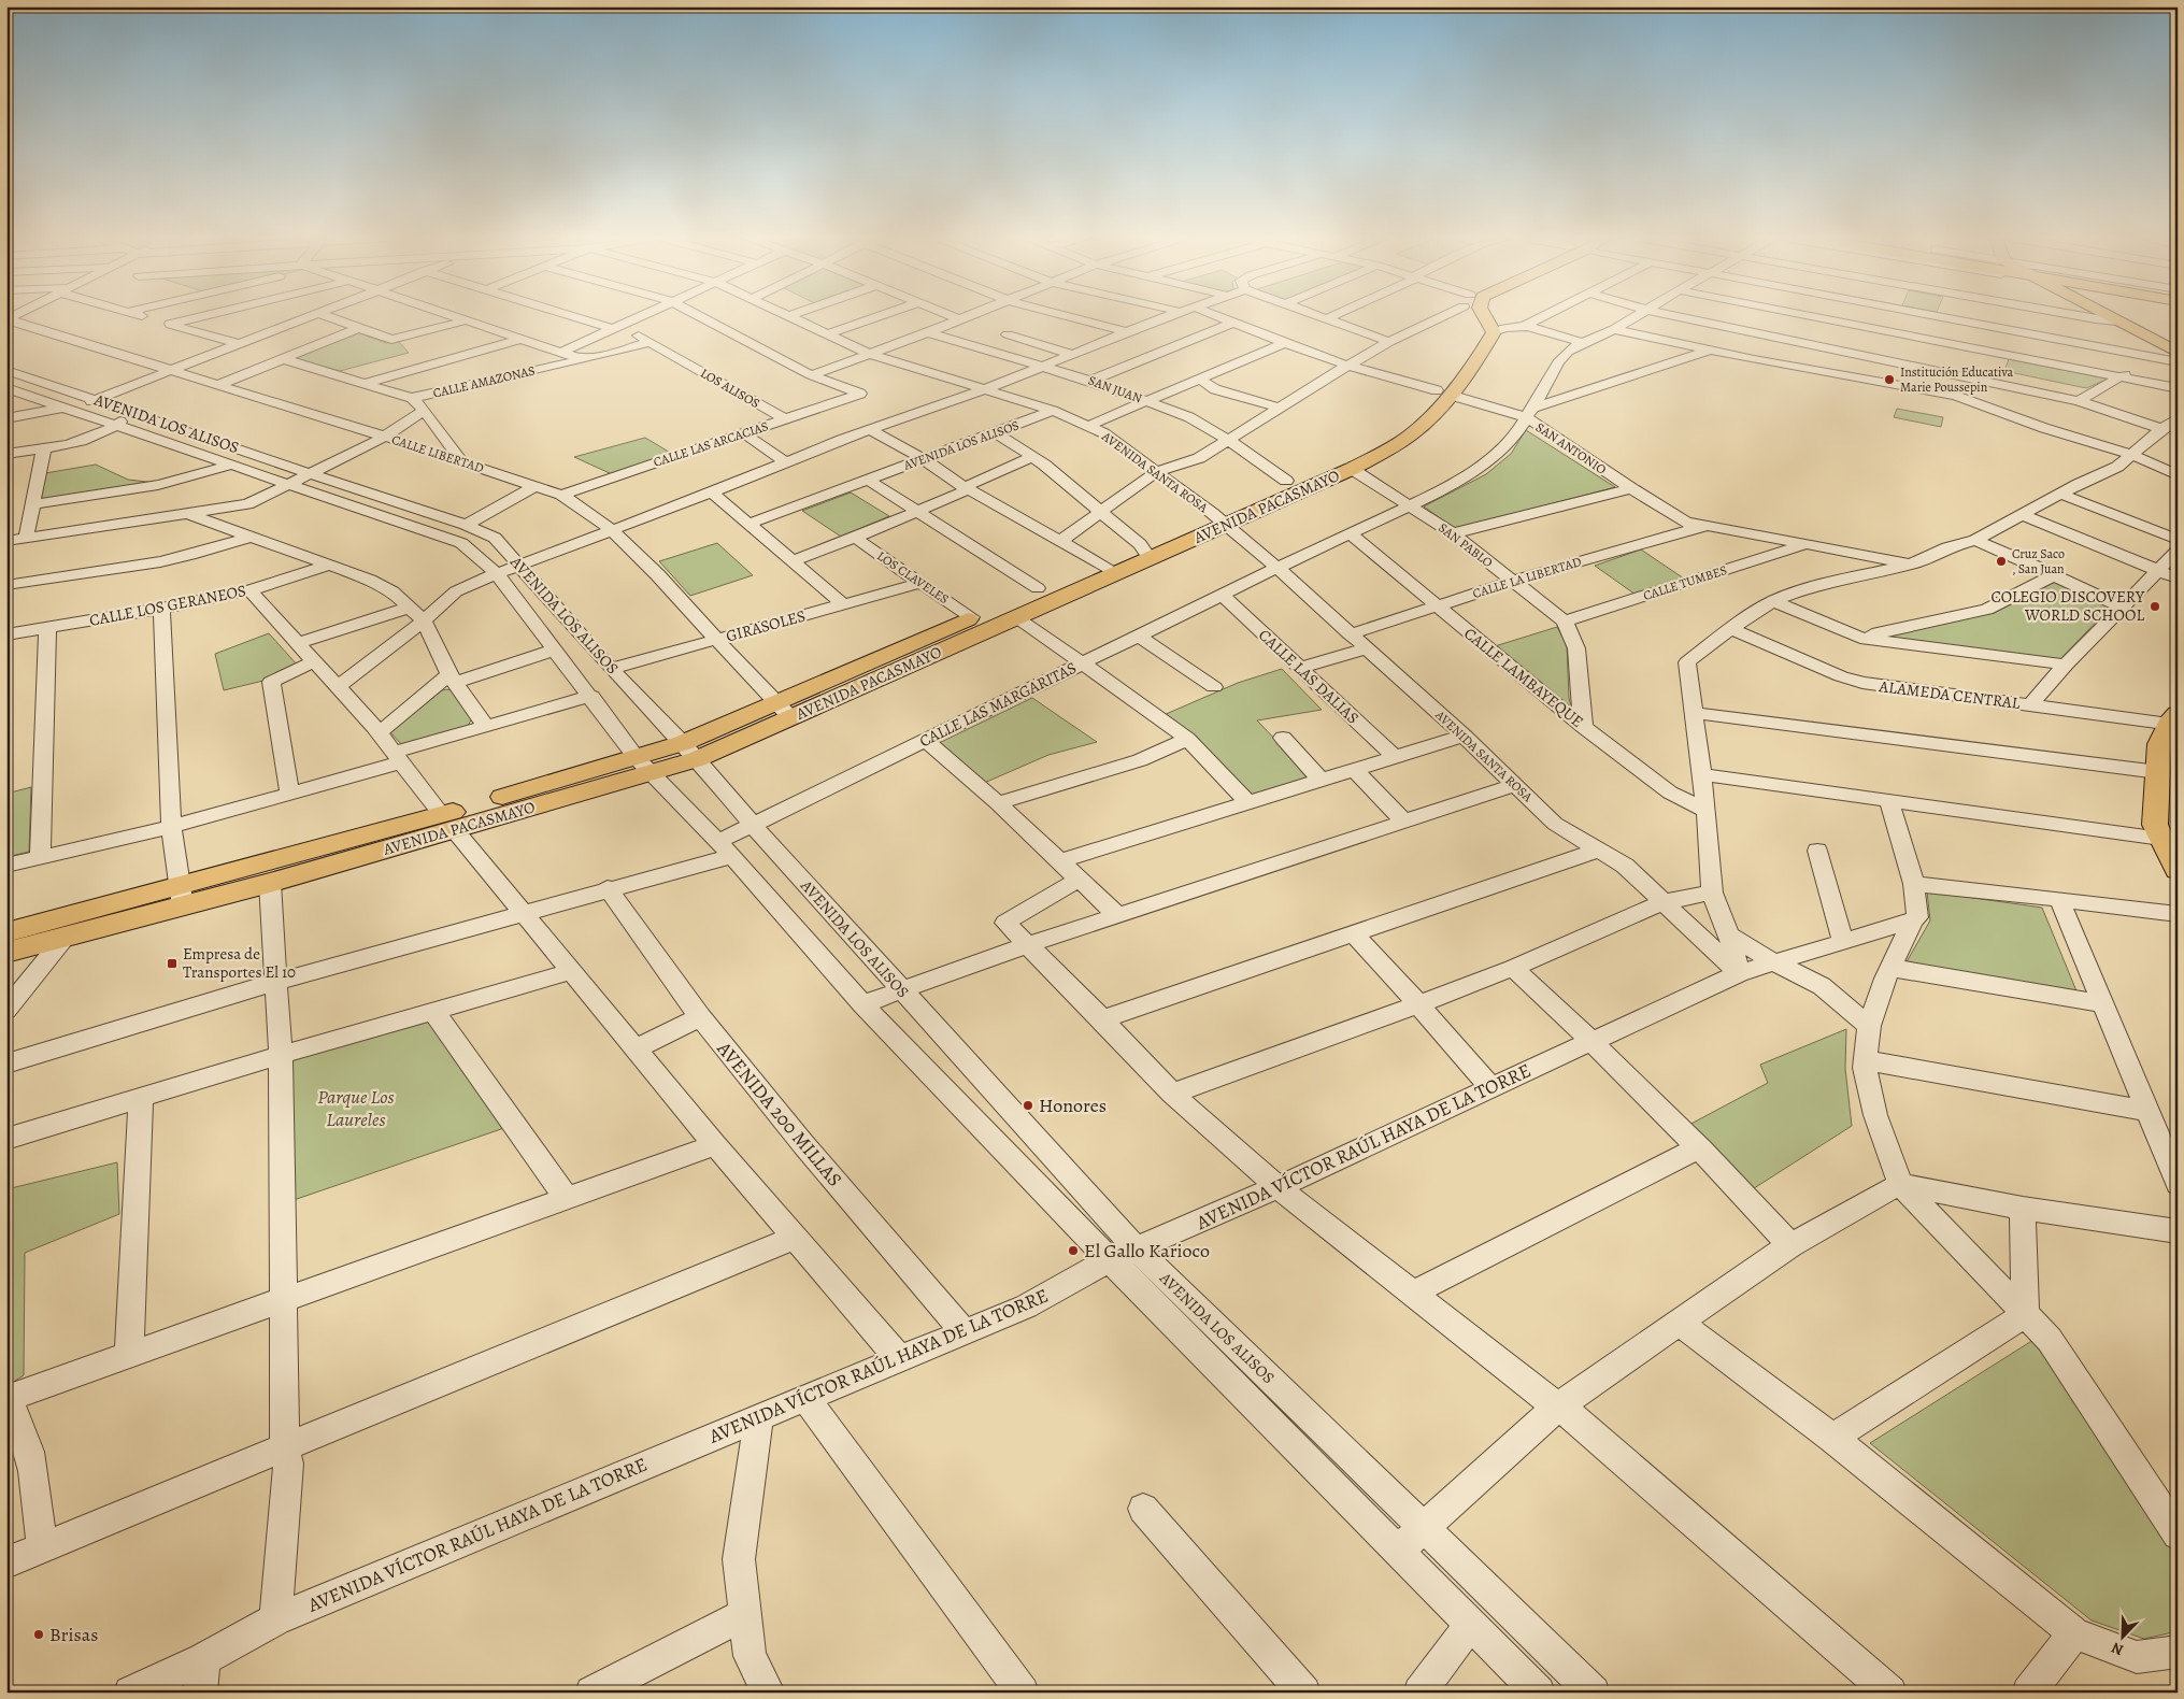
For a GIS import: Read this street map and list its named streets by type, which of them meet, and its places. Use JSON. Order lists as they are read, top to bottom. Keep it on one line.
{"streets":{"main road":["AVENIDA PACASMAYO"],"street":["CALLE AMAZONAS","LOS ALISOS","SAN JUAN","AVENIDA LOS ALISOS","CALLE LAS ARCACIAS","SAN ANTONIO","CALLE LIBERTAD","AVENIDA SANTA ROSA","SAN PABLO","LOS CLAVELES","CALLE LA LIBERTAD","CALLE TUMBES","CALLE LOS GERANEOS","GIRASOLES","CALLE LAS DALIAS","CALLE LAMBAYEQUE","ALAMEDA CENTRAL","CALLE LAS MARGARITAS","AVENIDA 200 MILLAS","AVENIDA VÍCTOR RAÚL HAYA DE LA TORRE"]},"crossings":[["CALLE AMAZONAS","LOS ALISOS"],["LOS ALISOS","CALLE LAS ARCACIAS"],["SAN JUAN","AVENIDA PACASMAYO"],["AVENIDA LOS ALISOS","AVENIDA SANTA ROSA"],["AVENIDA LOS ALISOS","AVENIDA PACASMAYO"],["AVENIDA LOS ALISOS","GIRASOLES"],["AVENIDA LOS ALISOS","CALLE LAS MARGARITAS"],["AVENIDA LOS ALISOS","AVENIDA VÍCTOR RAÚL HAYA DE LA TORRE"],["CALLE LAS ARCACIAS","CALLE LIBERTAD"],["SAN ANTONIO","AVENIDA PACASMAYO"],["SAN ANTONIO","CALLE LA LIBERTAD"],["SAN ANTONIO","CALLE TUMBES"],["SAN ANTONIO","CALLE LAS MARGARITAS"],["CALLE LIBERTAD","AVENIDA PACASMAYO"],["CALLE LIBERTAD","GIRASOLES"],["AVENIDA SANTA ROSA","AVENIDA PACASMAYO"],["AVENIDA SANTA ROSA","CALLE LA LIBERTAD"],["AVENIDA SANTA ROSA","CALLE LAS MARGARITAS"],["AVENIDA SANTA ROSA","AVENIDA VÍCTOR RAÚL HAYA DE LA TORRE"],["AVENIDA PACASMAYO","SAN PABLO"],["AVENIDA PACASMAYO","LOS CLAVELES"],["SAN PABLO","CALLE LA LIBERTAD"],["SAN PABLO","CALLE TUMBES"],["SAN PABLO","CALLE LAMBAYEQUE"],["SAN PABLO","CALLE LAS MARGARITAS"],["LOS CLAVELES","GIRASOLES"],["CALLE LA LIBERTAD","CALLE LAMBAYEQUE"],["CALLE LAS DALIAS","CALLE LAS MARGARITAS"],["CALLE LAMBAYEQUE","CALLE LAS MARGARITAS"],["CALLE LAS MARGARITAS","AVENIDA 200 MILLAS"],["AVENIDA 200 MILLAS","AVENIDA VÍCTOR RAÚL HAYA DE LA TORRE"]],"parks":["Parque Los Laureles"],"places":{"other":["Institución Educativa Marie Poussepin","Cruz Saco , San Juan","COLEGIO DISCOVERY WORLD SCHOOL","Honores","El Gallo Karioco","Brisas"],"transit":["Empresa de Transportes El 10"]},"north":"bottom left"}
